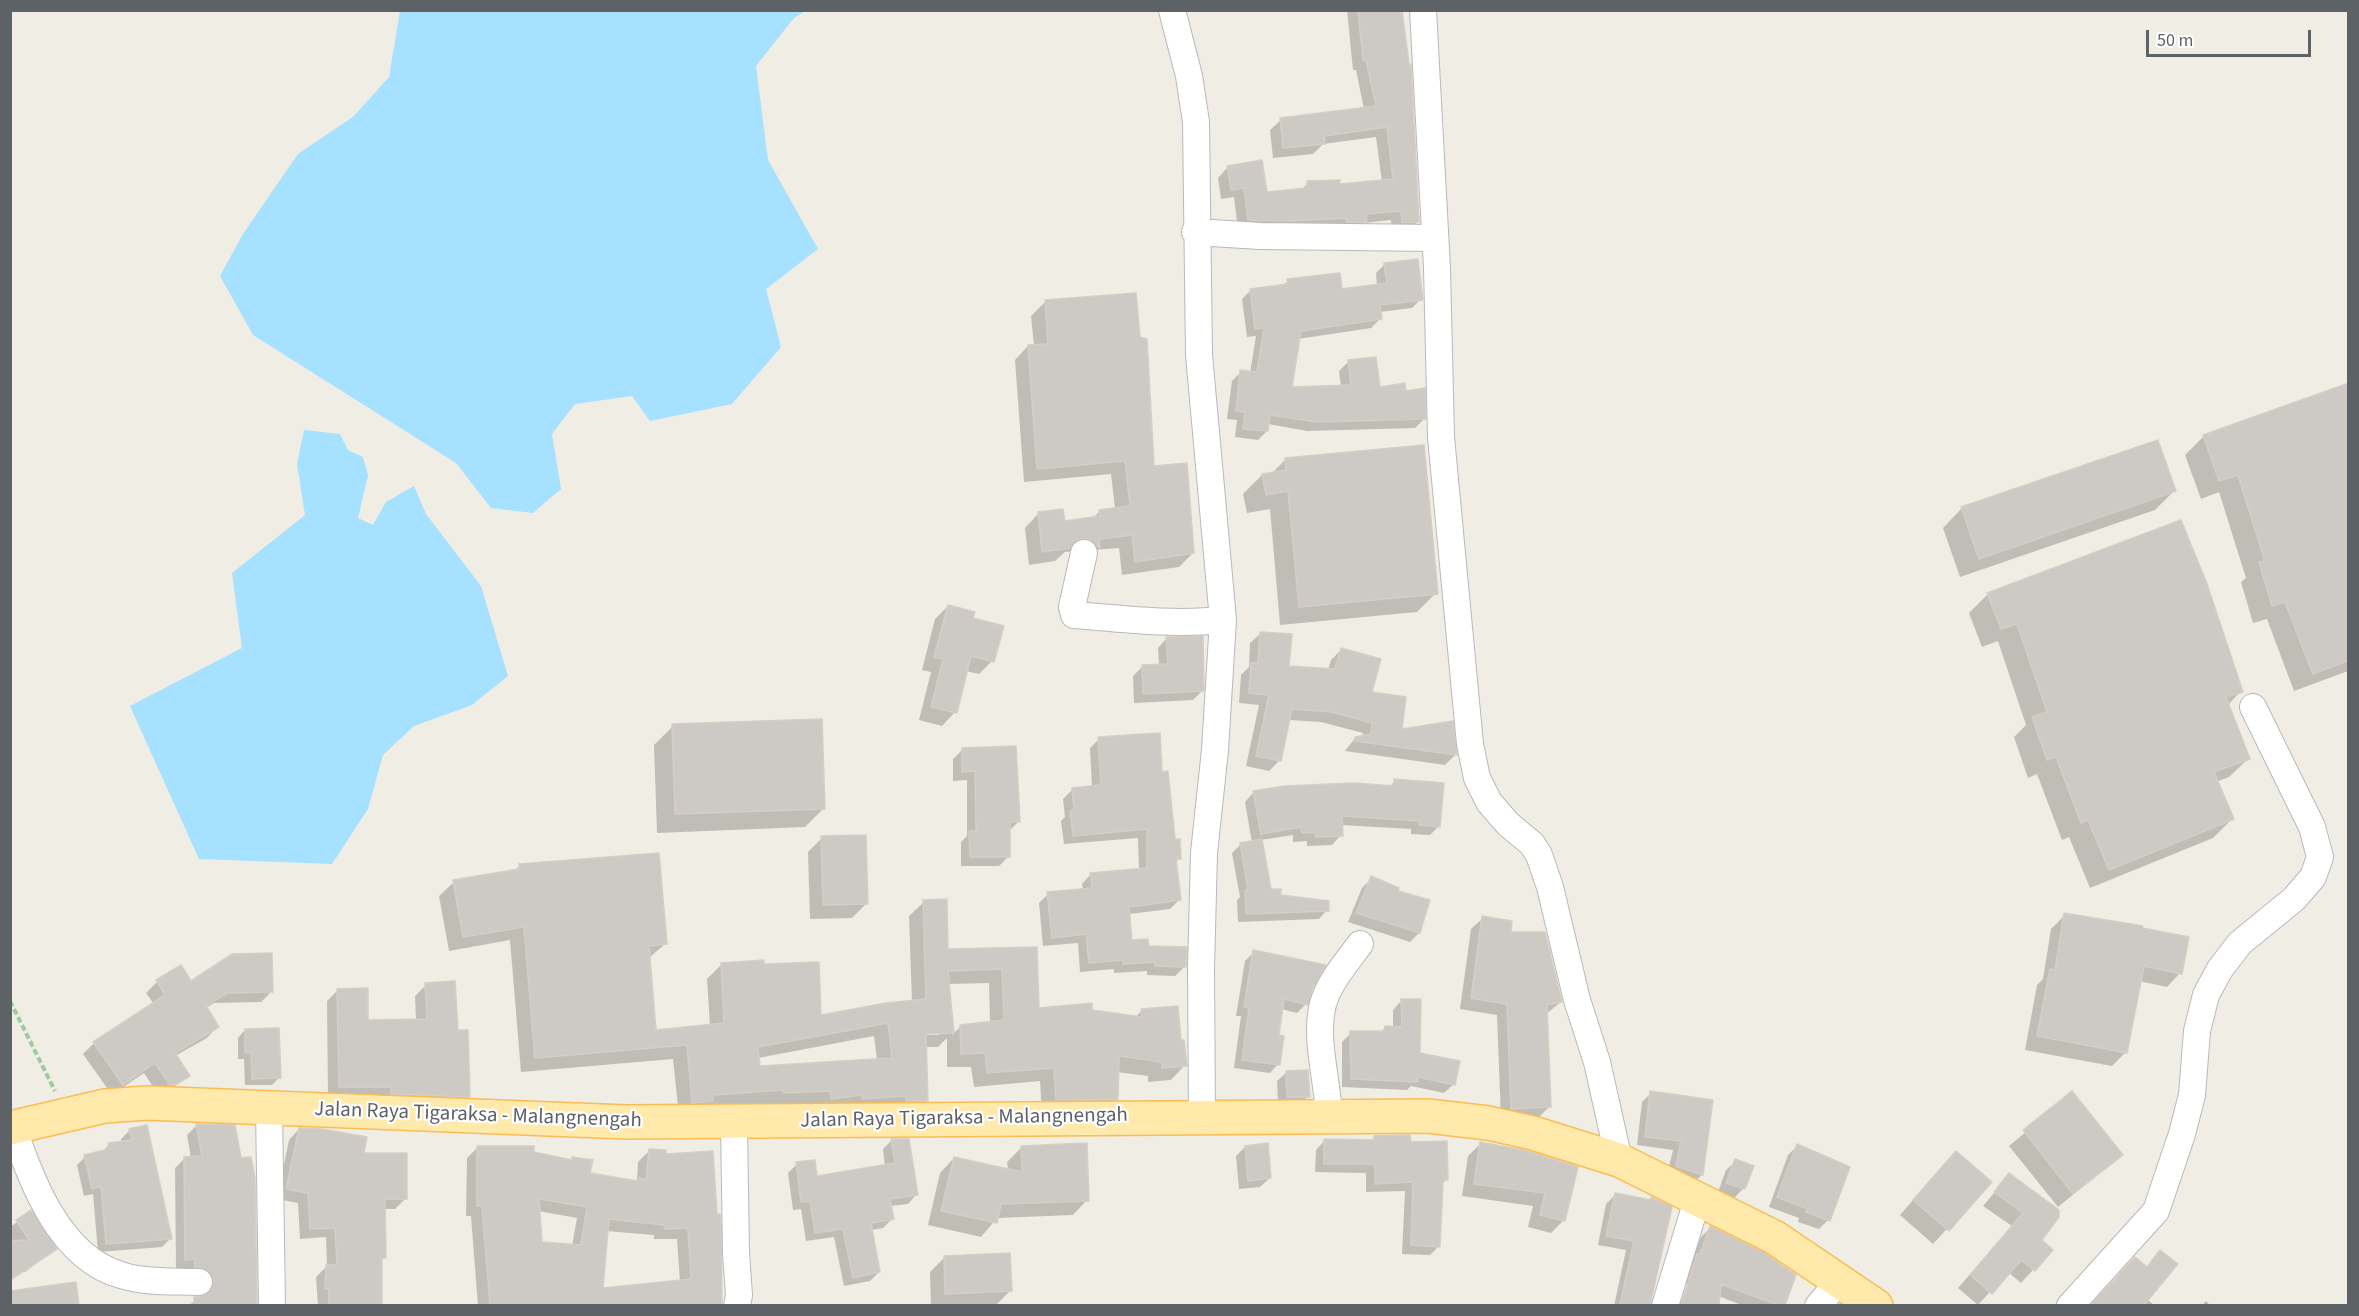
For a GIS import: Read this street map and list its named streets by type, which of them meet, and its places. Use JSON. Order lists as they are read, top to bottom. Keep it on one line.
{"streets":{"main road":["Jalan Raya Tigaraksa - Malangnengah"]},"scale_bar":"50 m"}
